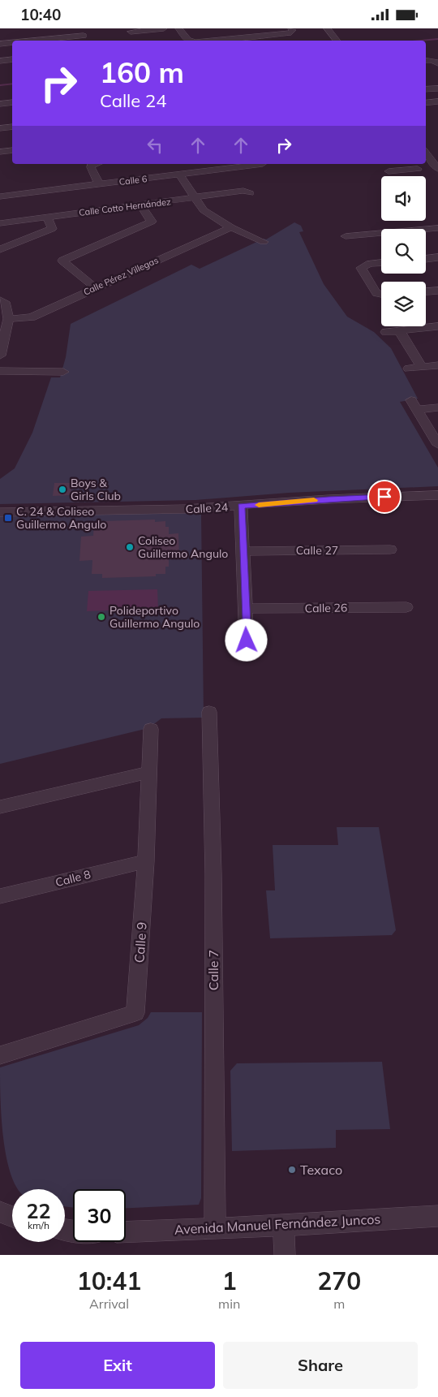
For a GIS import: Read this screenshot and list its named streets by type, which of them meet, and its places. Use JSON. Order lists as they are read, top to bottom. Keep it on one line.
{"streets":{"street":["Calle 6","Calle Cotto Hernández","Calle Pérez Villegas","Calle 24","Calle 27","Calle 26","Calle 8","Calle 9","Calle 7","Avenida Manuel Fernández Juncos"]},"crossings":[["Calle 8","Calle 9"],["Calle 7","Avenida Manuel Fernández Juncos"]],"places":{"other":["Boys & Girls Club","Coliseo Guillermo Angulo","Polideportivo Guillermo Angulo","Texaco"],"transit":["C. 24 & Coliseo Guillermo Angulo"]},"page":{"status":"10:40","turn":["160 m","Calle 24"],"speed":"22 km/h","limit":"30","eta":["10:41","Arrival","1","min","270","m"],"buttons":["Exit","Share"]}}
